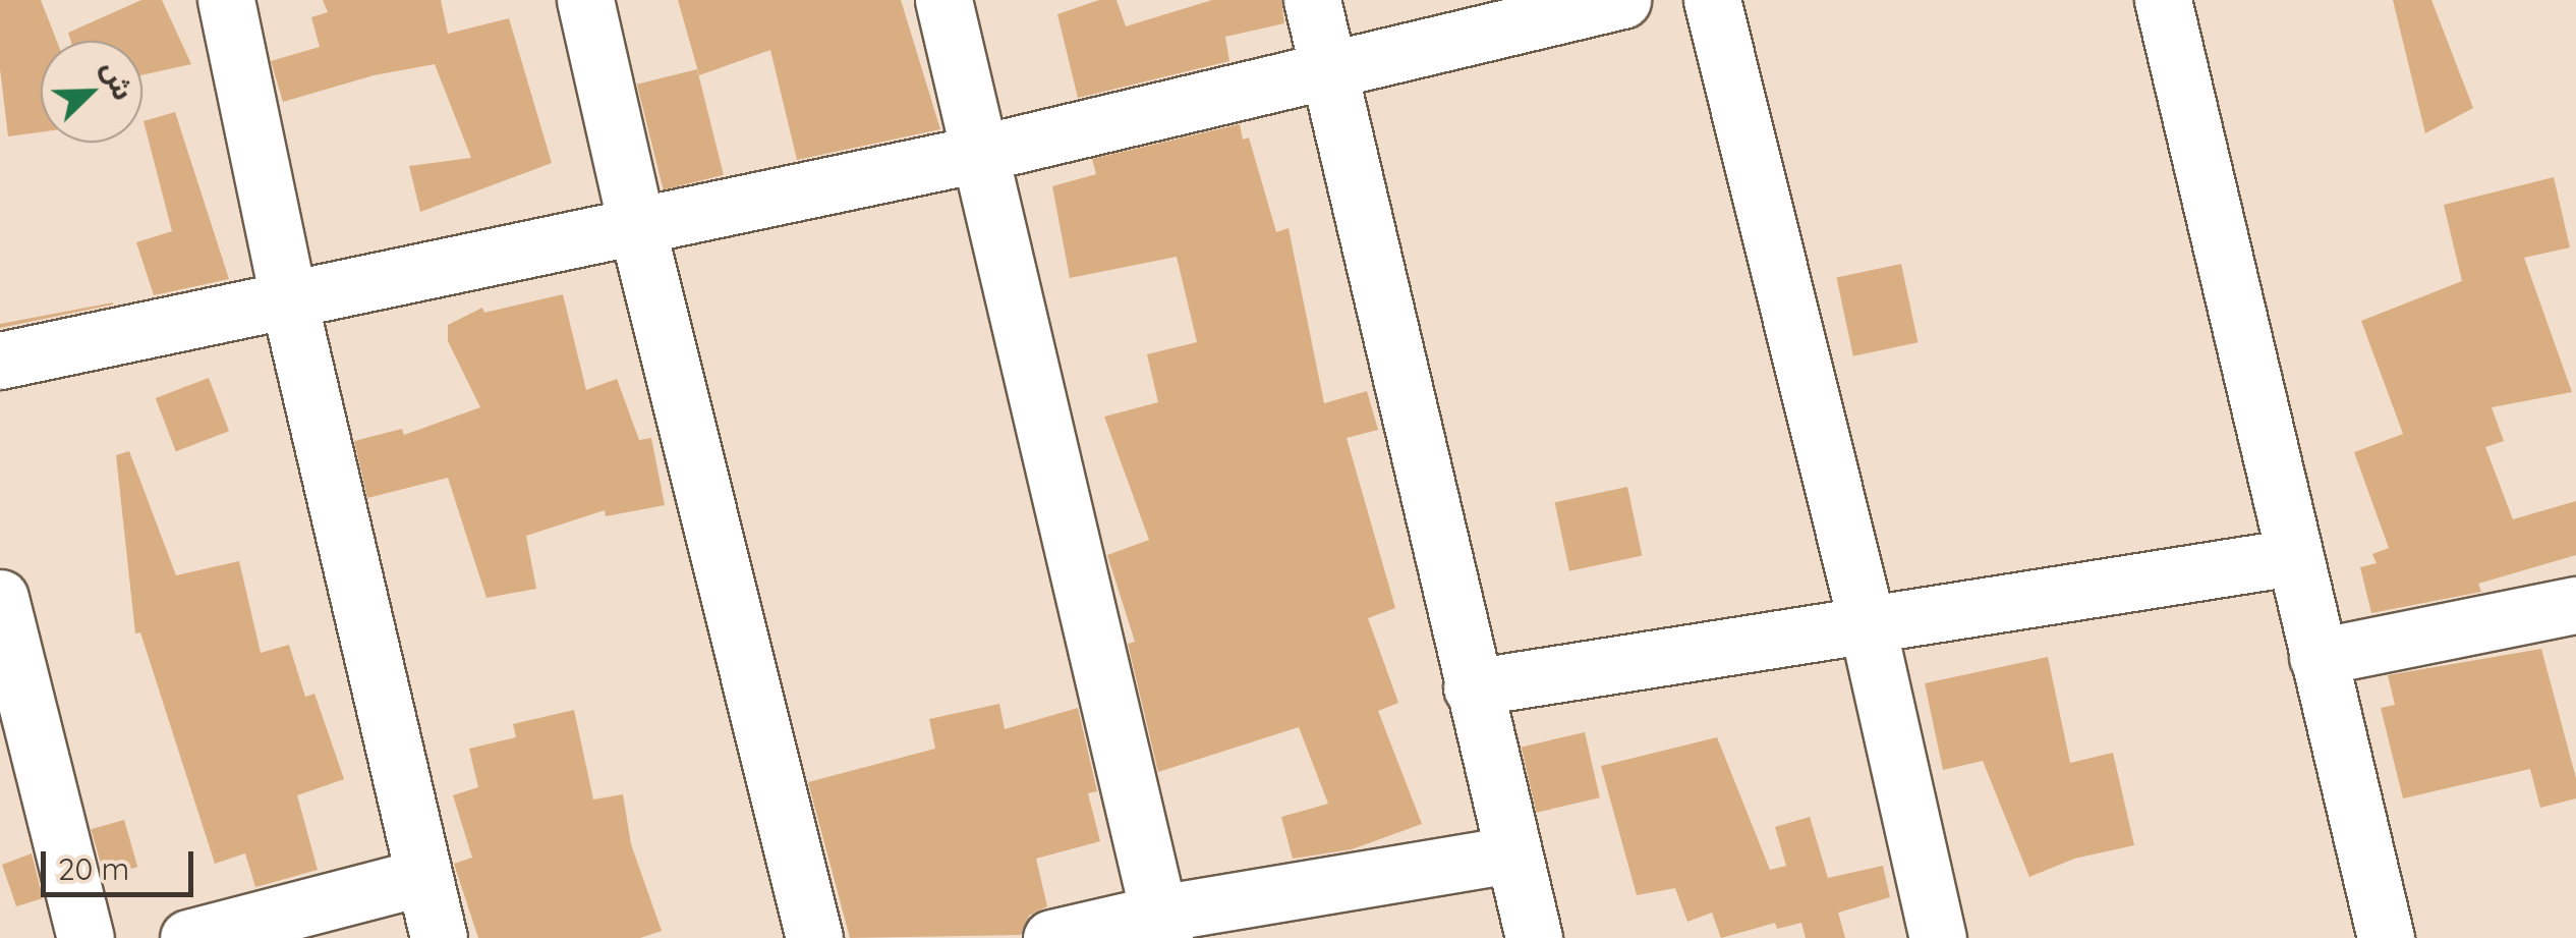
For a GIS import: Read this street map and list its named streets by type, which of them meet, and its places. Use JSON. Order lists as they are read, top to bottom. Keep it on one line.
{"scale_bar":"20 m","north":"top right"}
